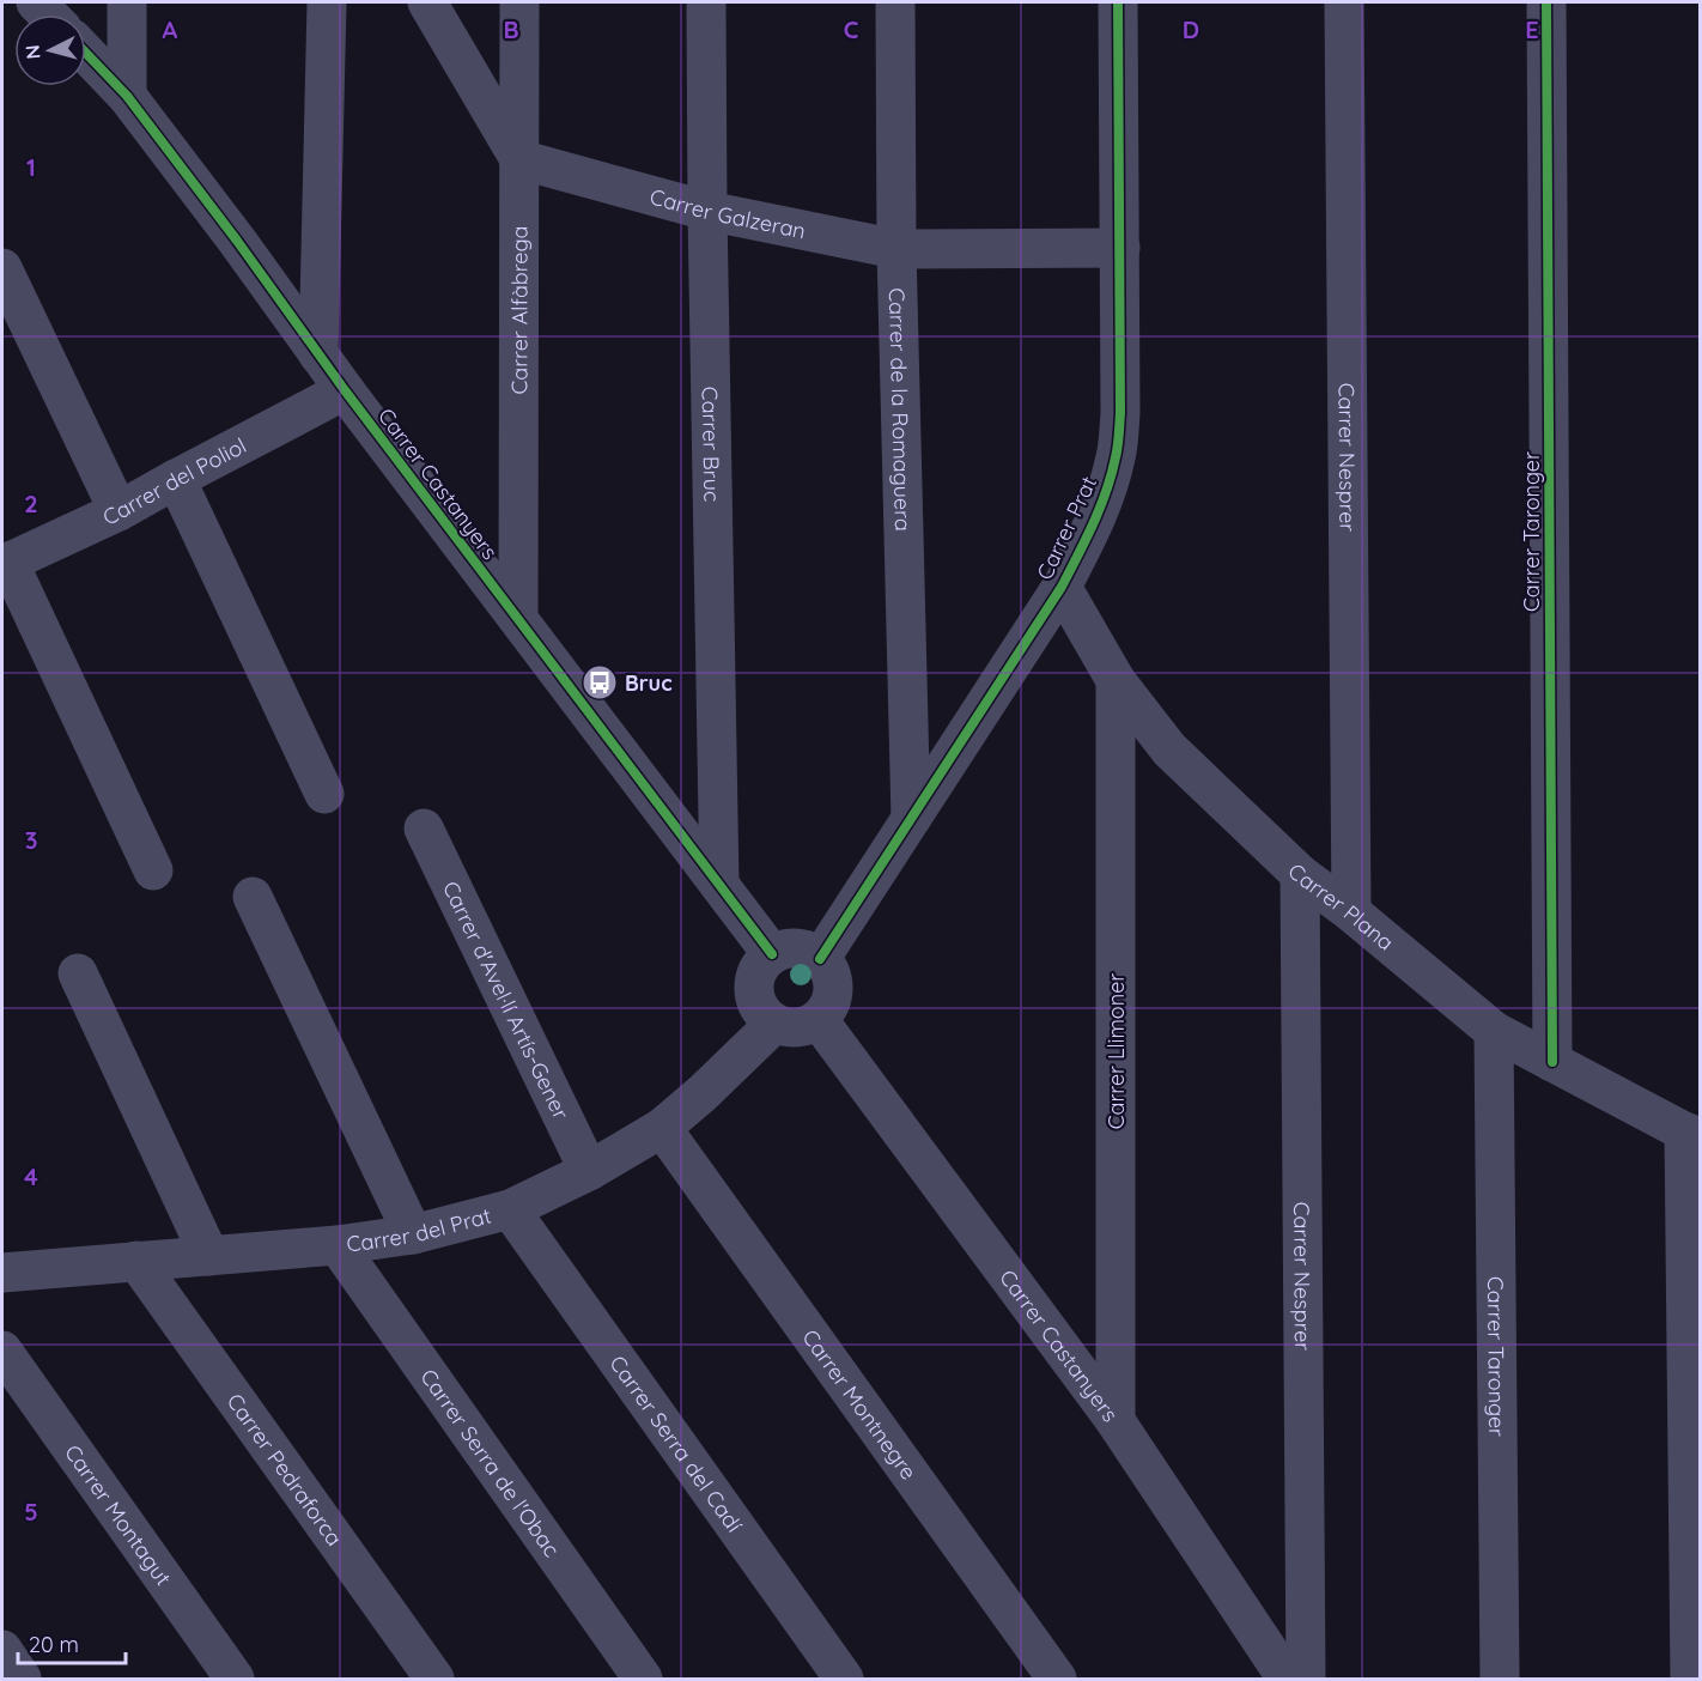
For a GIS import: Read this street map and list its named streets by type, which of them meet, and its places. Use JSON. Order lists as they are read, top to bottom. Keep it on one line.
{"streets":{"street":["Carrer Galzeran","Carrer Alfàbrega","Carrer de la Romaguera","Carrer Bruc","Carrer Nesprer","Carrer del Poliol","Carrer Castanyers","Carrer Prat","Carrer Taronger","Carrer Plana","Carrer d'Avel·lí Artís-Gener","Carrer Llimoner","Carrer del Prat","Carrer Montnegre","Carrer Serra del Cadí","Carrer Serra de l'Obac","Carrer Pedraforca","Carrer Montagut"]},"crossings":[["Carrer Galzeran","Carrer Alfàbrega"],["Carrer Galzeran","Carrer de la Romaguera"],["Carrer Galzeran","Carrer Bruc"],["Carrer Galzeran","Carrer Prat"],["Carrer Alfàbrega","Carrer Castanyers"],["Carrer de la Romaguera","Carrer Prat"],["Carrer Bruc","Carrer Castanyers"],["Carrer Nesprer","Carrer Plana"],["Carrer del Poliol","Carrer Castanyers"],["Carrer Castanyers","Carrer Prat"],["Carrer Castanyers","Carrer Llimoner"],["Carrer Castanyers","Carrer del Prat"],["Carrer Prat","Carrer Plana"],["Carrer Prat","Carrer del Prat"],["Carrer Taronger","Carrer Plana"],["Carrer Plana","Carrer Llimoner"],["Carrer d'Avel·lí Artís-Gener","Carrer del Prat"],["Carrer del Prat","Carrer Montnegre"],["Carrer del Prat","Carrer Serra del Cadí"],["Carrer del Prat","Carrer Serra de l'Obac"],["Carrer del Prat","Carrer Pedraforca"]],"places":{"bus stop":["Bruc"]},"scale_bar":"20 m","north":"left","grid":{"columns":["A","B","C","D","E"],"rows":["1","2","3","4","5"]}}
